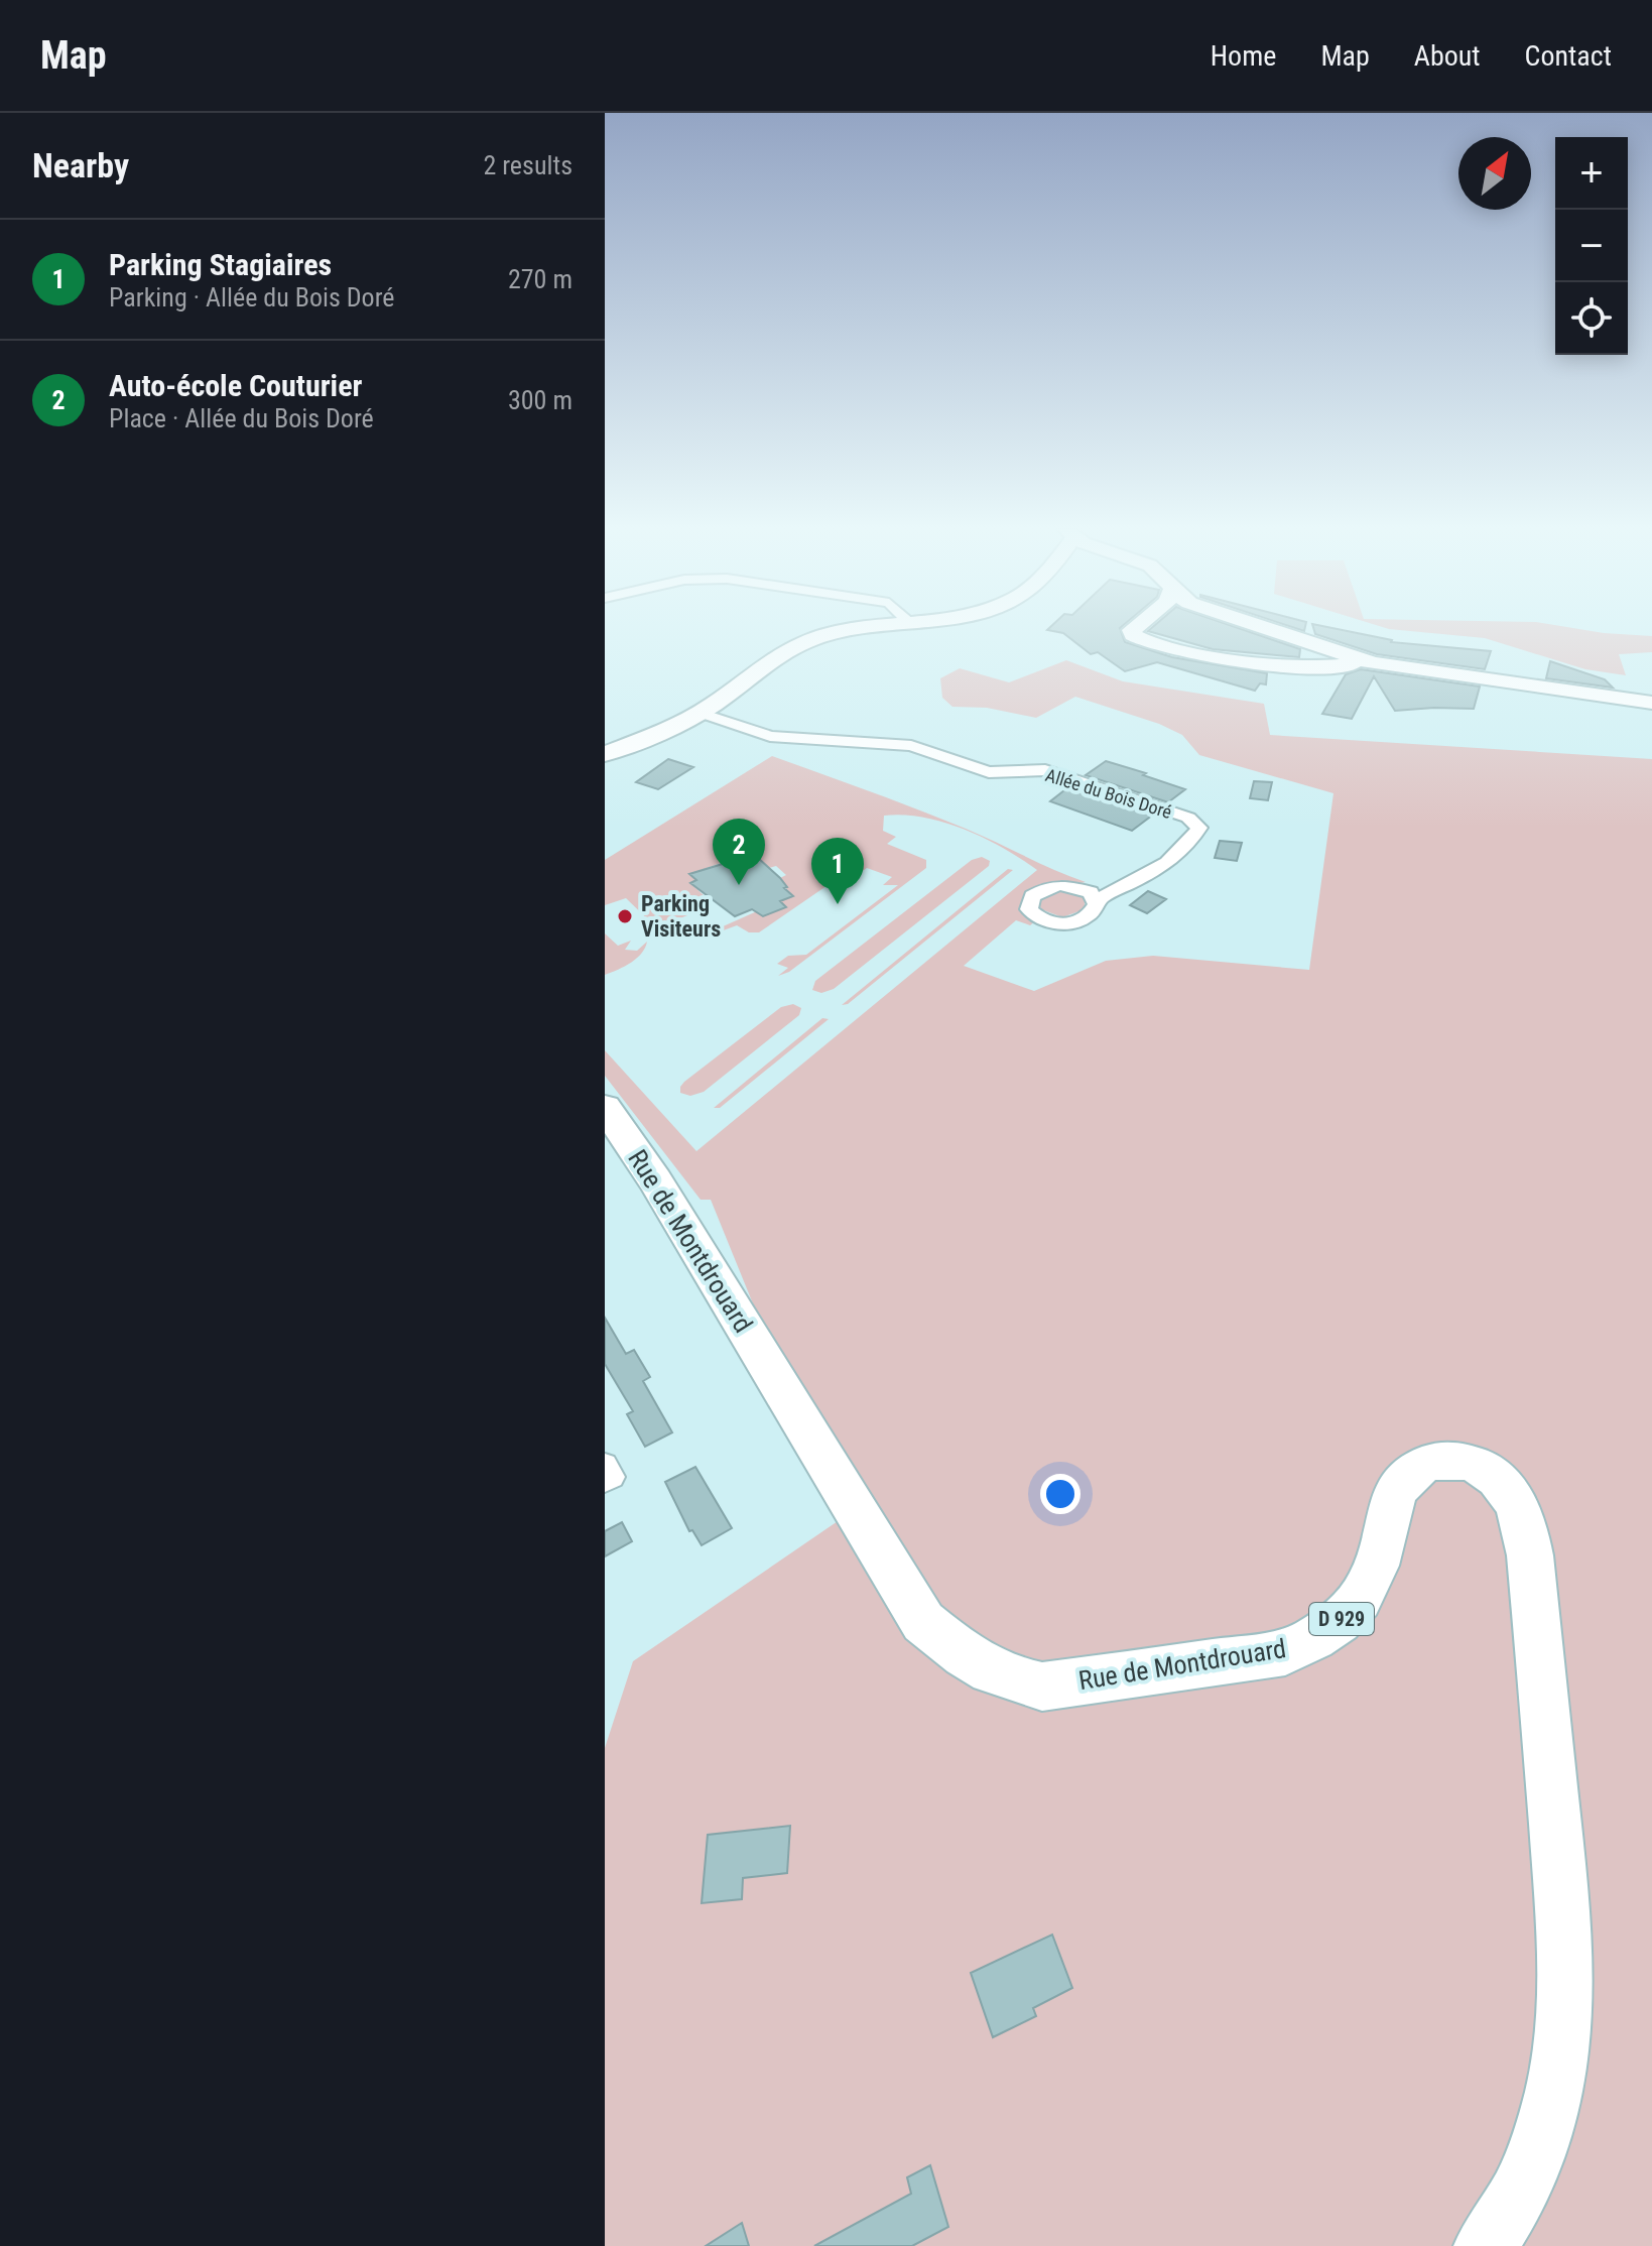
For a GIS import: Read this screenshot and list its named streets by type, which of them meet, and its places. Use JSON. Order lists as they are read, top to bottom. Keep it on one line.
{"streets":{"main road":["Rue de Montdrouard","D 929"],"street":["Allée du Bois Doré"]},"places":["Parking Visiteurs"],"north":"top right","page":{"header":"Map","nav":["Home","Map","About","Contact"],"heading":["Nearby","2 results"],"map_buttons":["+","−"],"list":[{"mark":"1","name":"Parking Stagiaires","note":"Parking · Allée du Bois Doré","value":"270 m"},{"mark":"2","name":"Auto-école Couturier","note":"Place · Allée du Bois Doré","value":"300 m"}],"pins":["2","1"]}}
